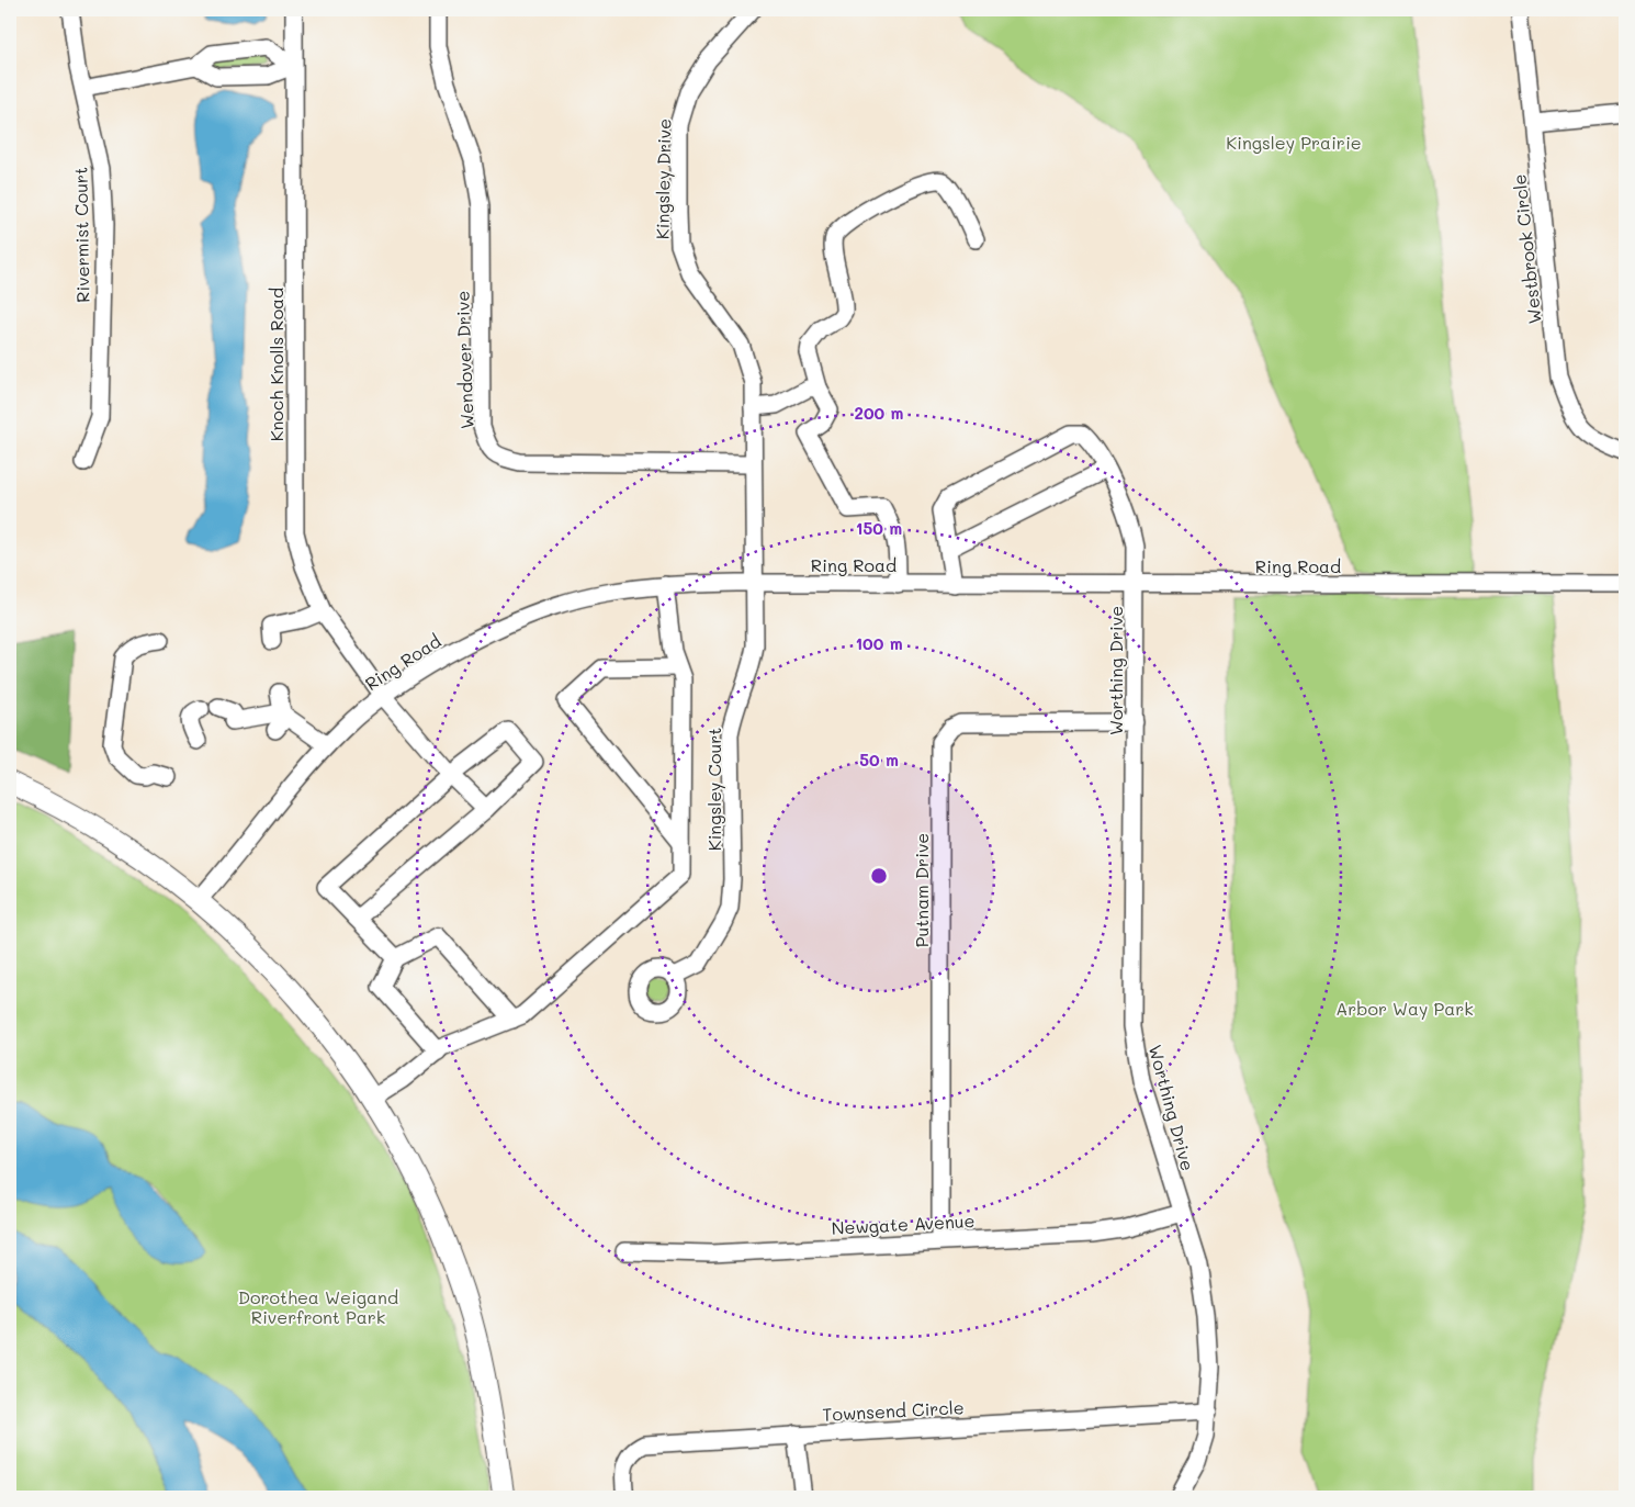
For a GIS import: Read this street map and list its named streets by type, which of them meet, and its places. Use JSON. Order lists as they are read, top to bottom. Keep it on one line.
{"streets":{"street":["Kingsley Drive","Rivermist Court","Westbrook Circle","Wendover Drive","Knoch Knolls Road","Ring Road","Worthing Drive","Kingsley Court","Putnam Drive","Newgate Avenue","Townsend Circle"]},"crossings":[["Kingsley Drive","Wendover Drive"],["Kingsley Drive","Ring Road"],["Kingsley Drive","Kingsley Court"],["Knoch Knolls Road","Ring Road"],["Ring Road","Worthing Drive"],["Ring Road","Kingsley Court"],["Worthing Drive","Putnam Drive"],["Worthing Drive","Newgate Avenue"],["Worthing Drive","Townsend Circle"],["Putnam Drive","Newgate Avenue"]],"parks":["Kingsley Prairie","Arbor Way Park","Dorothea Weigand Riverfront Park"],"rings":["200 m","150 m","100 m","50 m"]}
